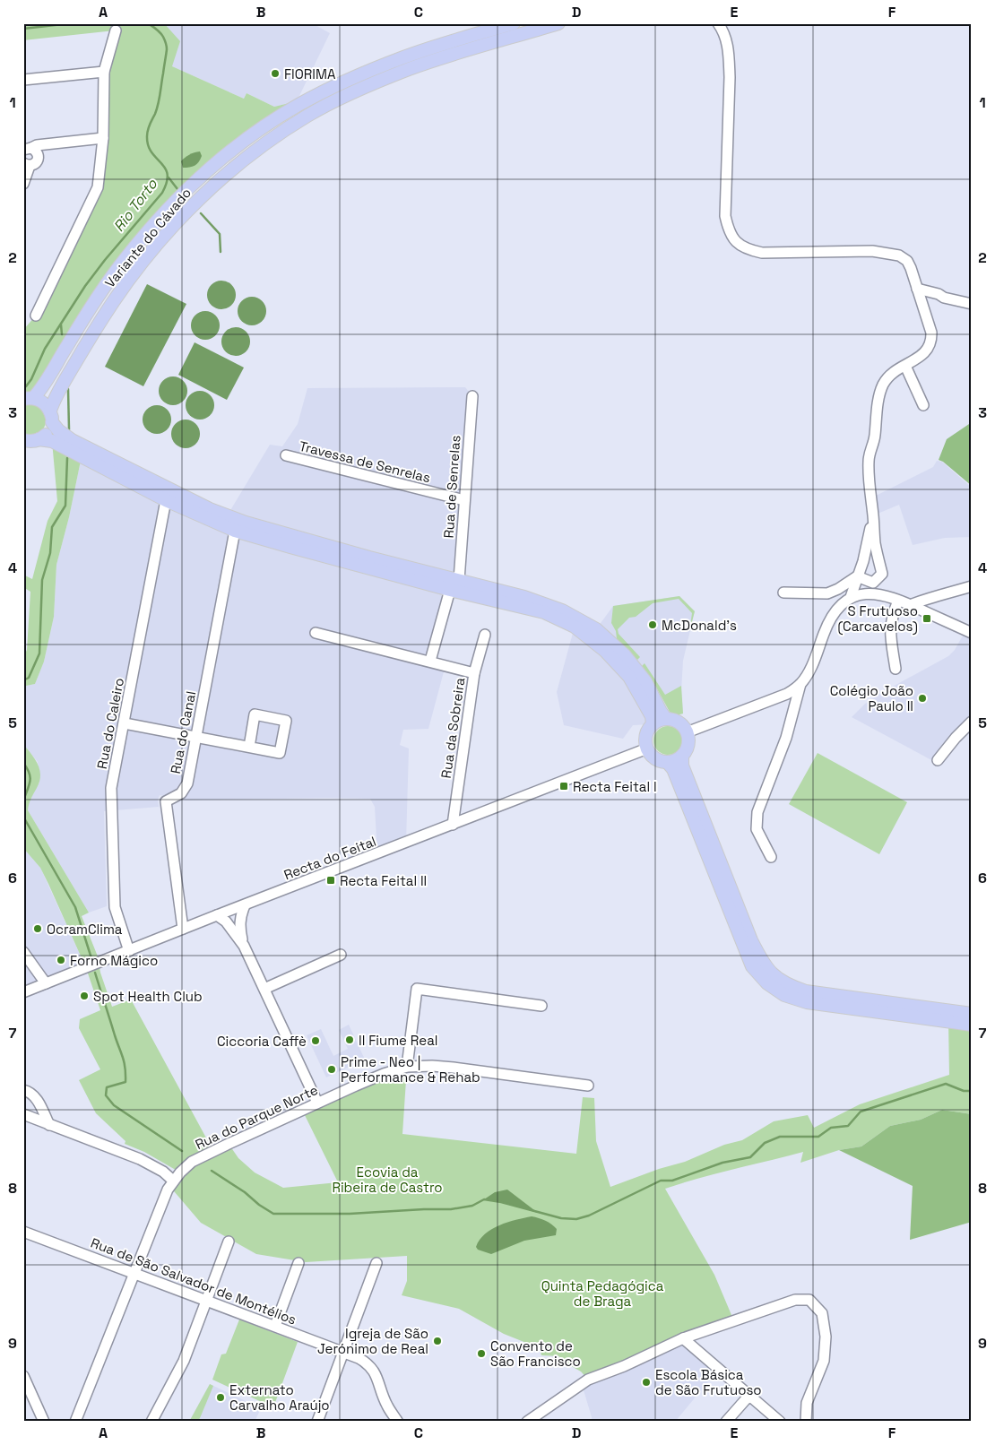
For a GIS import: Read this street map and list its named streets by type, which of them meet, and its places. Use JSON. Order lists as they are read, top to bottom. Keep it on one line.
{"streets":{"main road":["Variante do Cávado"],"street":["Travessa de Senrelas","Rua de Senrelas","Rua do Caleiro","Rua da Sobreira","Rua do Canal","Recta do Feital","Rua do Parque Norte","Rua de São Salvador de Montélios"]},"crossings":[["Travessa de Senrelas","Rua de Senrelas"],["Rua do Caleiro","Recta do Feital"],["Rua da Sobreira","Recta do Feital"],["Rua do Canal","Recta do Feital"],["Rua do Parque Norte","Rua de São Salvador de Montélios"]],"water":["Rio Torto"],"parks":["Ecovia da Ribeira de Castro","Quinta Pedagógica de Braga"],"places":{"other":["FIORIMA","McDonald's","Colégio João Paulo II","OcramClima","Forno Mágico","Spot Health Club","Il Fiume Real","Ciccoria Caffè","Prime - Neo | Performance & Rehab","Igreja de São Jerónimo de Real","Convento de São Francisco","Escola Básica de São Frutuoso","Externato Carvalho Araújo"],"transit":["S Frutuoso (Carcavelos)","Recta Feital I","Recta Feital II"]},"grid":{"columns":["A","B","C","D","E","F"],"rows":["1","2","3","4","5","6","7","8","9"]}}
